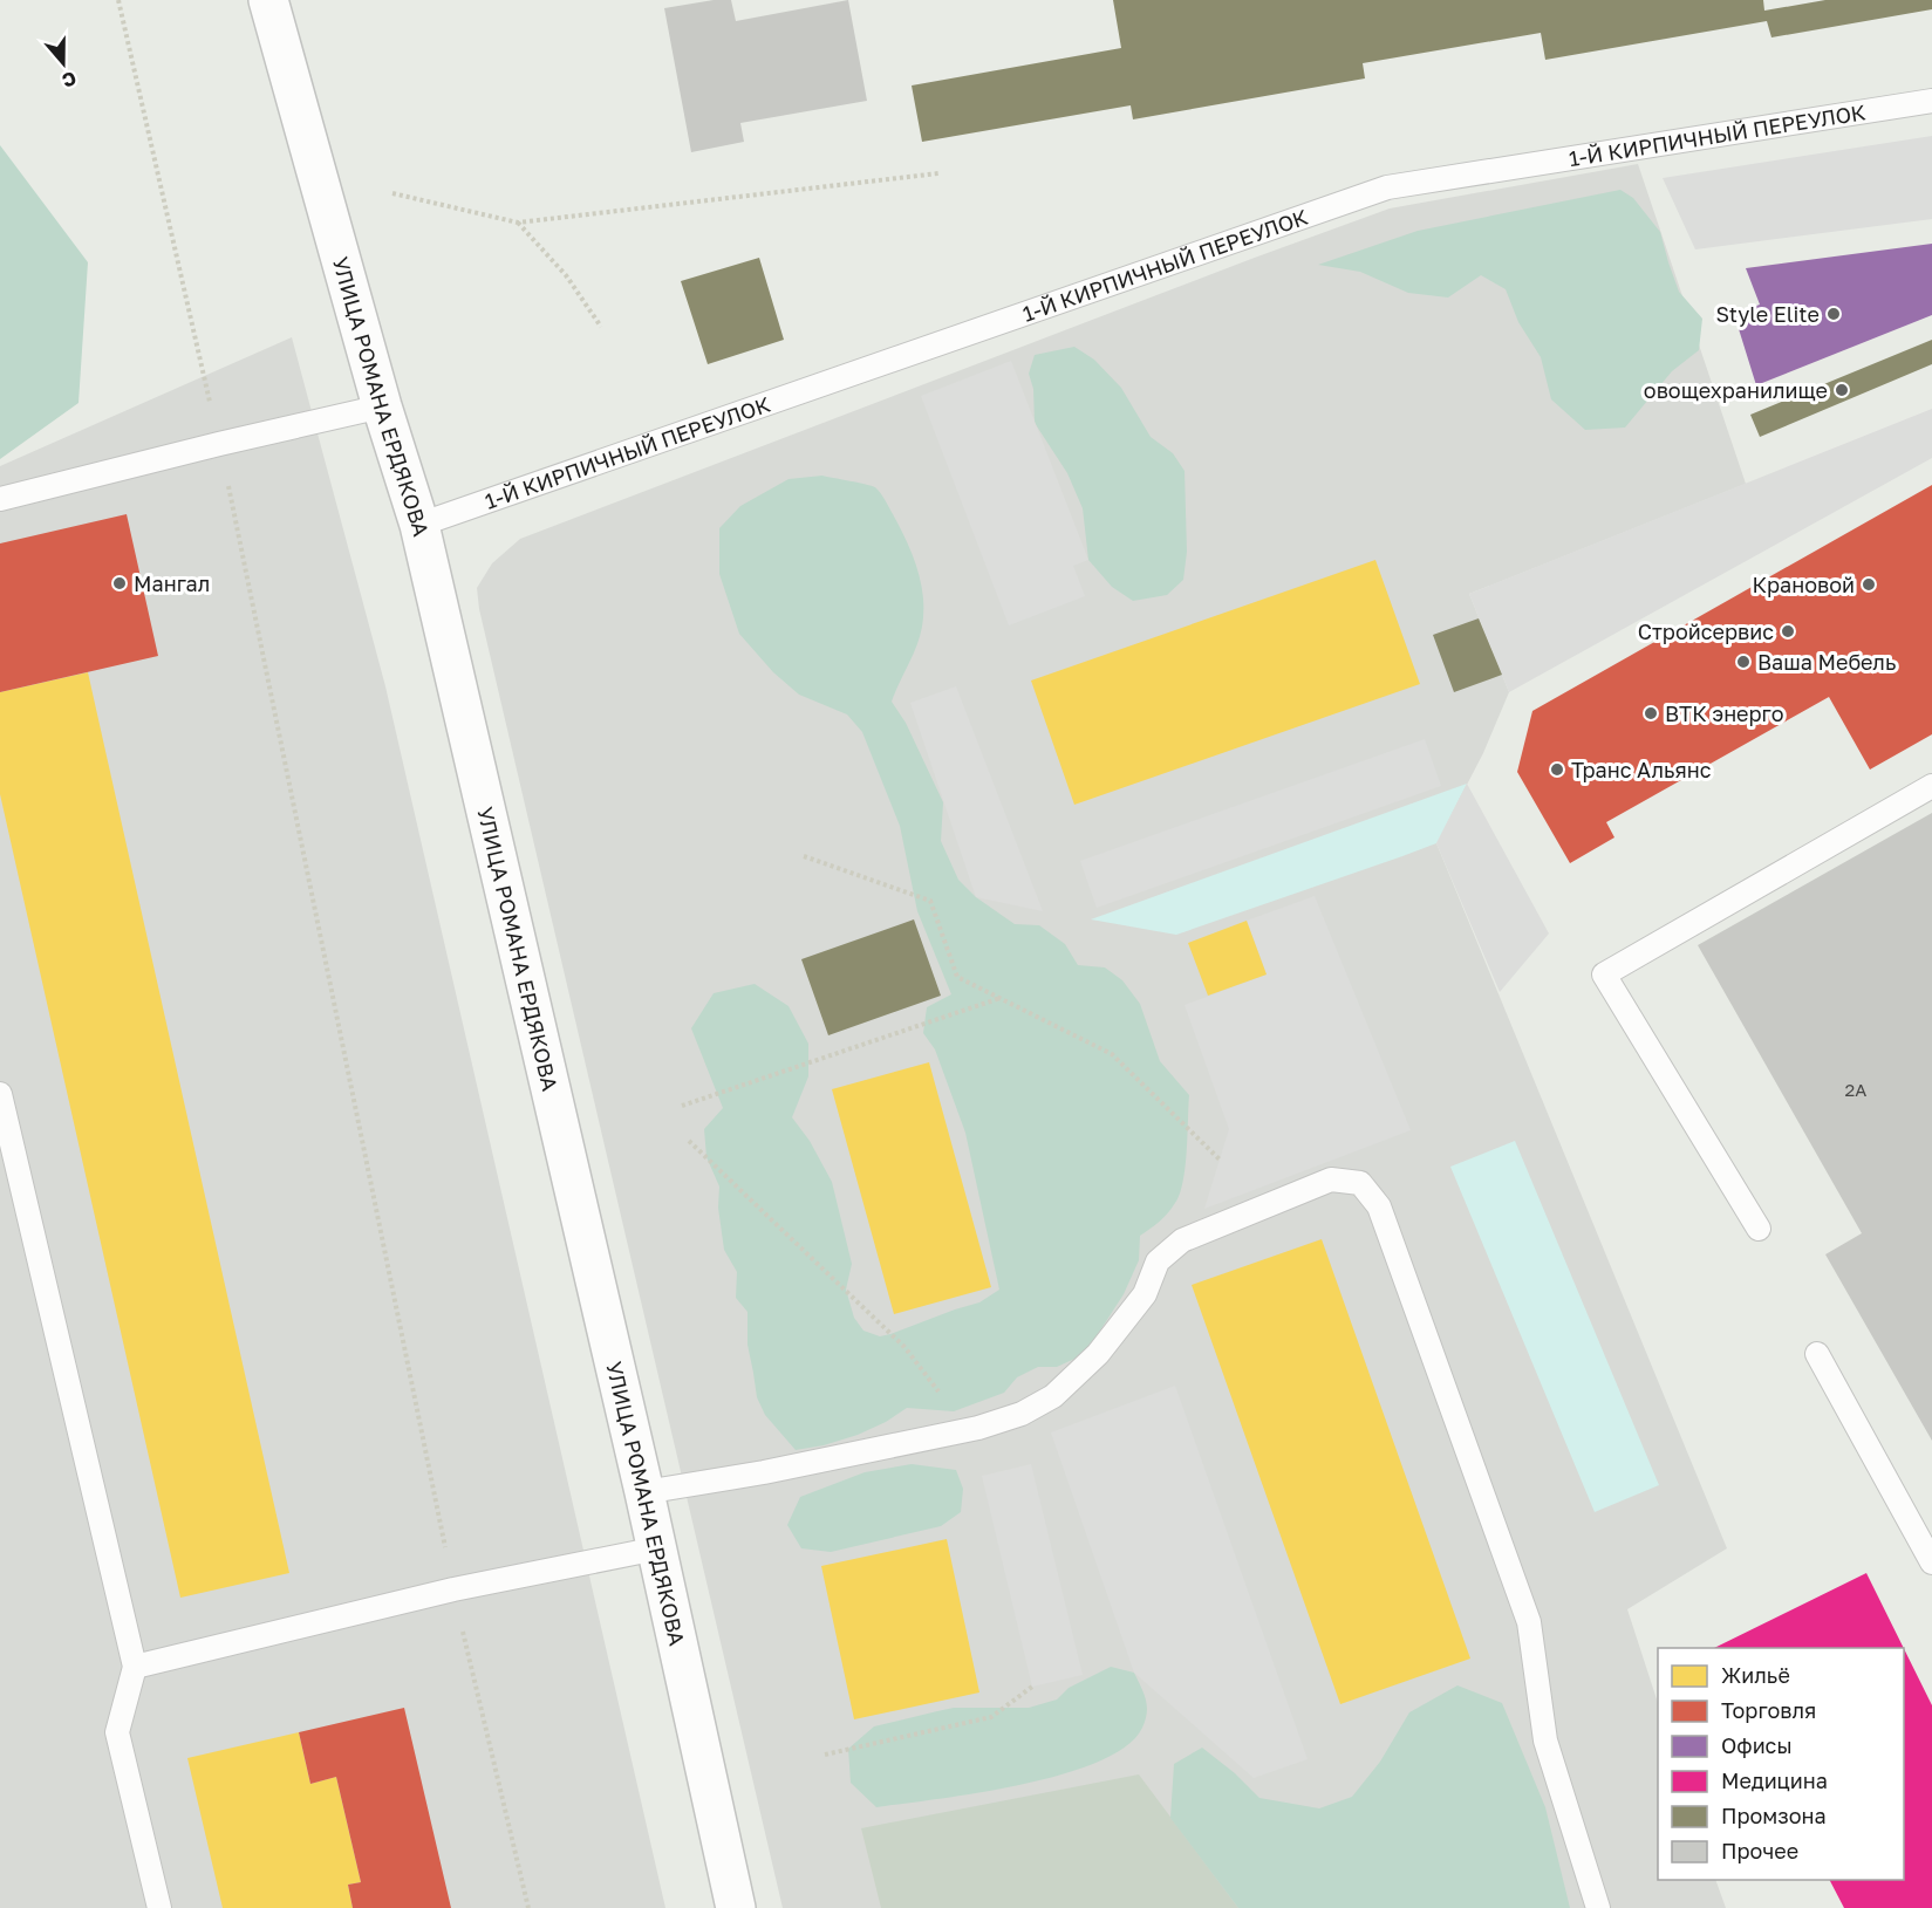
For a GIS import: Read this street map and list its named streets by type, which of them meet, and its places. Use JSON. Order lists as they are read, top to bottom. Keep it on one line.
{"streets":{"street":["УЛИЦА РОМАНА ЕРДЯКОВА"],"lane":["1-Й КИРПИЧНЫЙ ПЕРЕУЛОК"]},"crossings":[["1-Й КИРПИЧНЫЙ ПЕРЕУЛОК","УЛИЦА РОМАНА ЕРДЯКОВА"]],"places":["Style Elite","овощехранилище","Мангал","Крановой","Стройсервис","Ваша Мебель","ВТК энерго","Транс Альянс"],"house_numbers":["2А"],"legend":["Жильё","Торговля","Офисы","Медицина","Промзона","Прочее"],"north":"bottom"}
